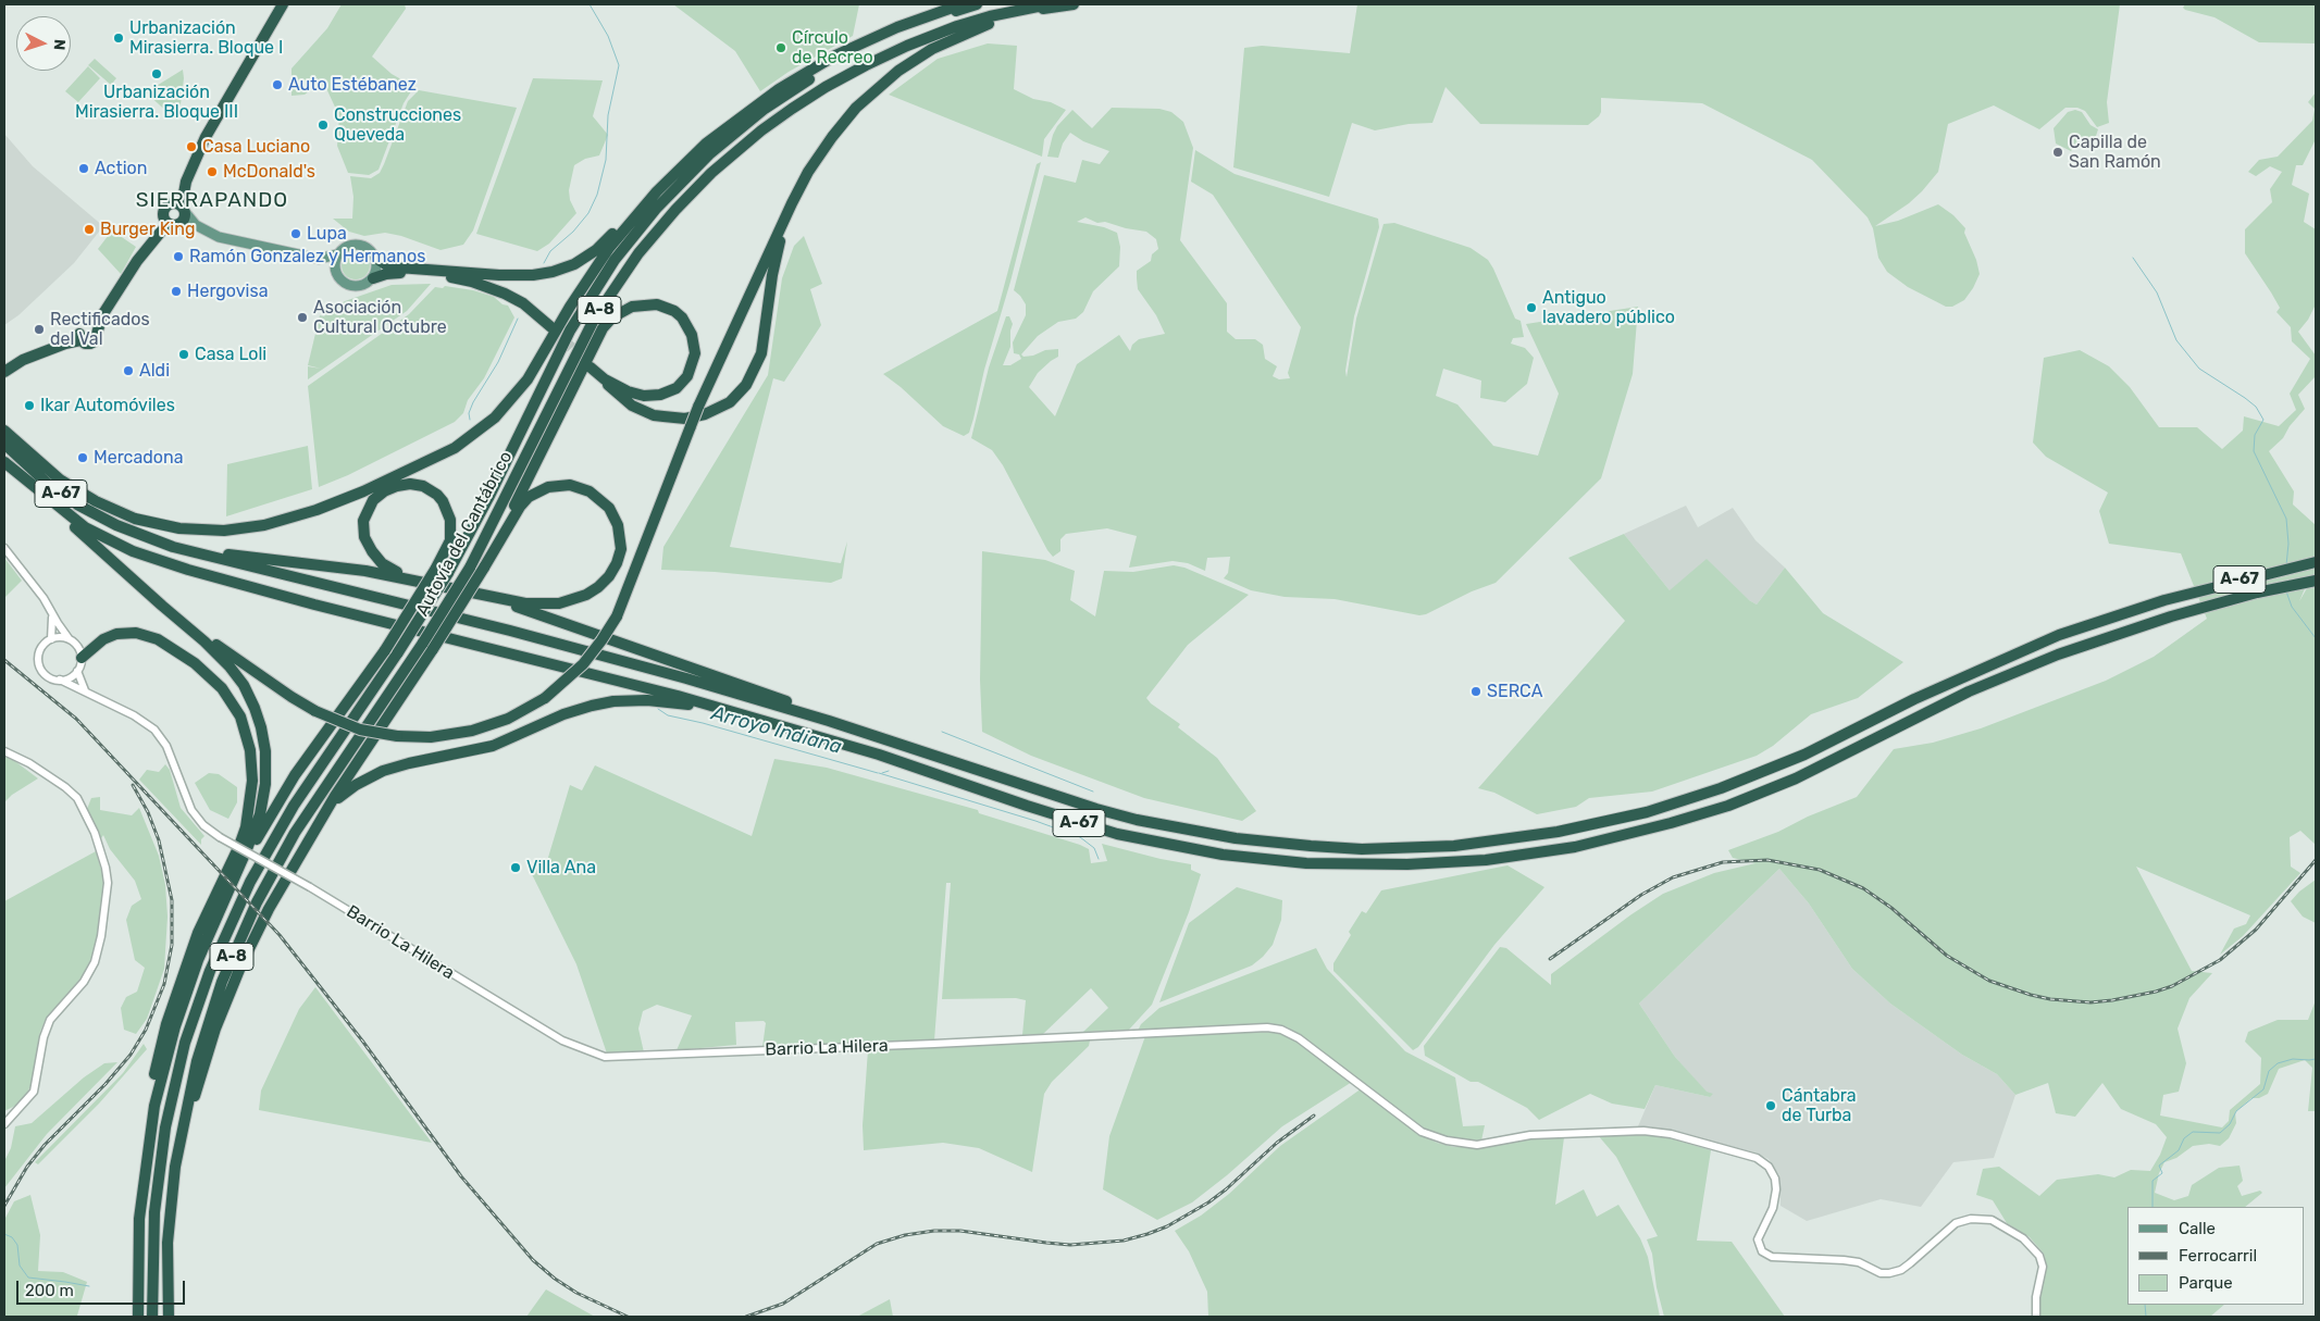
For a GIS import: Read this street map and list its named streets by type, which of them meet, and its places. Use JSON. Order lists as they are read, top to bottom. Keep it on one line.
{"streets":{"highway":["A-8","A-67","Autovía del Cantábrico"],"street":["Barrio La Hilera"]},"districts":["SIERRAPANDO"],"water":["Arroyo Indiana"],"places":["Urbanización Mirasierra. Bloque I","Círculo de Recreo","Urbanización Mirasierra. Bloque III","Auto Estébanez","Construcciones Queveda","Casa Luciano","Capilla de San Ramón","Action","McDonald's","Burger King","Lupa","Ramón Gonzalez y Hermanos","Hergovisa","Antiguo lavadero público","Asociación Cultural Octubre","Rectificados del Val","Casa Loli","Aldi","Ikar Automóviles","Mercadona","SERCA","Villa Ana","Cántabra de Turba"],"legend":["Calle","Ferrocarril","Parque"],"scale_bar":"200 m","north":"right"}
